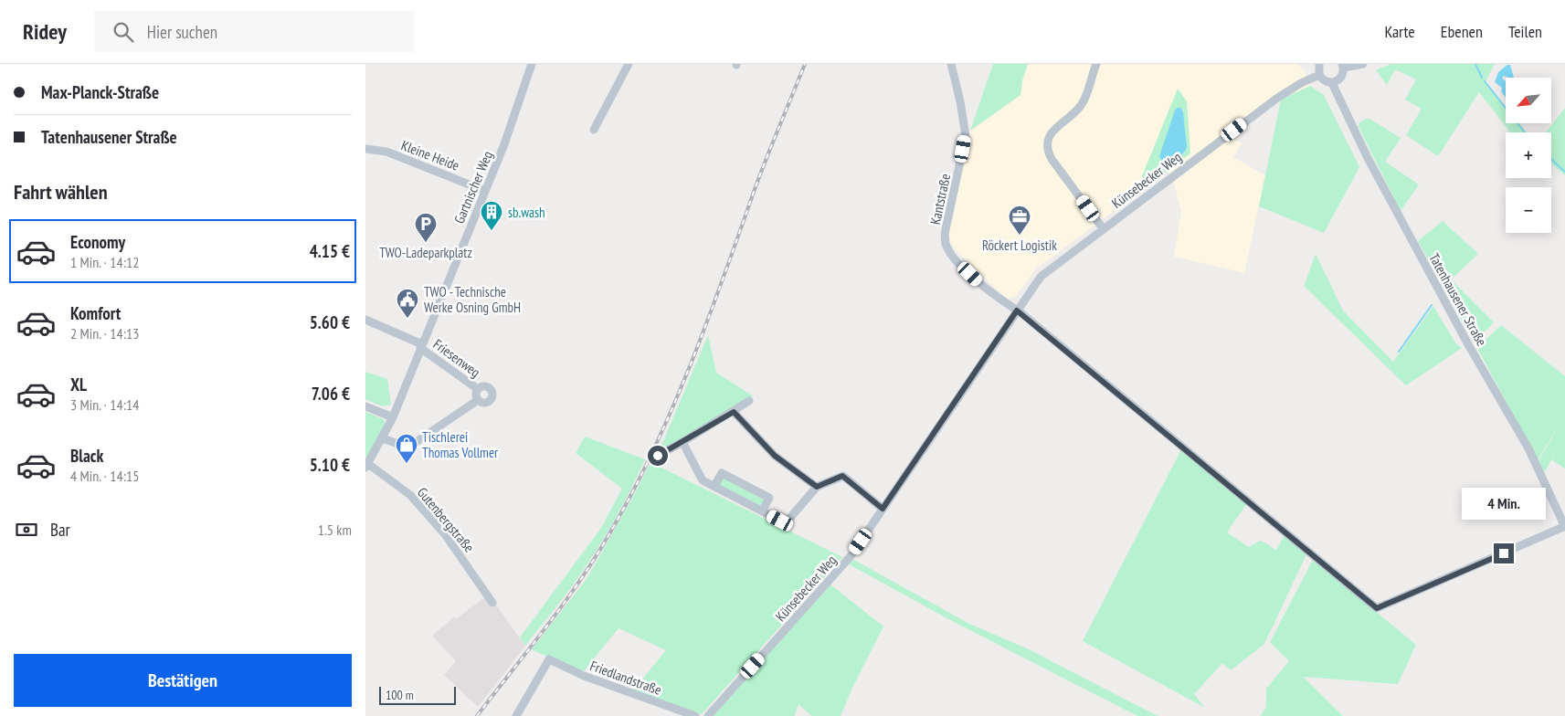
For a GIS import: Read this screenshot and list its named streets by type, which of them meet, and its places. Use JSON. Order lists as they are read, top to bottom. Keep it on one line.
{"streets":{"street":["Kleine Heide","Künsebecker Weg","Gartnischer Weg","Kantstraße","Tatenhausener Straße","Friesenweg","Gutenbergstraße","Friedlandstraße"]},"crossings":[["Kleine Heide","Gartnischer Weg"],["Künsebecker Weg","Kantstraße"],["Gartnischer Weg","Friesenweg"],["Gartnischer Weg","Gutenbergstraße"],["Kantstraße","Tatenhausener Straße"]],"places":{"building":["sb.wash"],"office":["Röckert Logistik"],"parking":["TWO-Ladeparkplatz"],"public building":["TWO - Technische Werke Osning GmbH"],"shop":["Tischlerei Thomas Vollmer"]},"scale_bar":"100 m","north":"bottom left","page":{"header":"Ridey","search":"Hier suchen","nav":["Karte","Ebenen","Teilen"],"banner":["Max-Planck-Straße","Tatenhausener Straße"],"map_buttons":["+","−"],"heading":"Fahrt wählen","list":[{"name":"Economy","note":"1 Min. · 14:12","value":"4.15 €"},{"name":"Komfort","note":"2 Min. · 14:13","value":"5.60 €"},{"name":"XL","note":"3 Min. · 14:14","value":"7.06 €"},{"name":"Black","note":"4 Min. · 14:15","value":"5.10 €"}],"bubble":"4 Min.","pay":["Bar","1.5 km"],"buttons":"Bestätigen","scale":"100 m"}}
